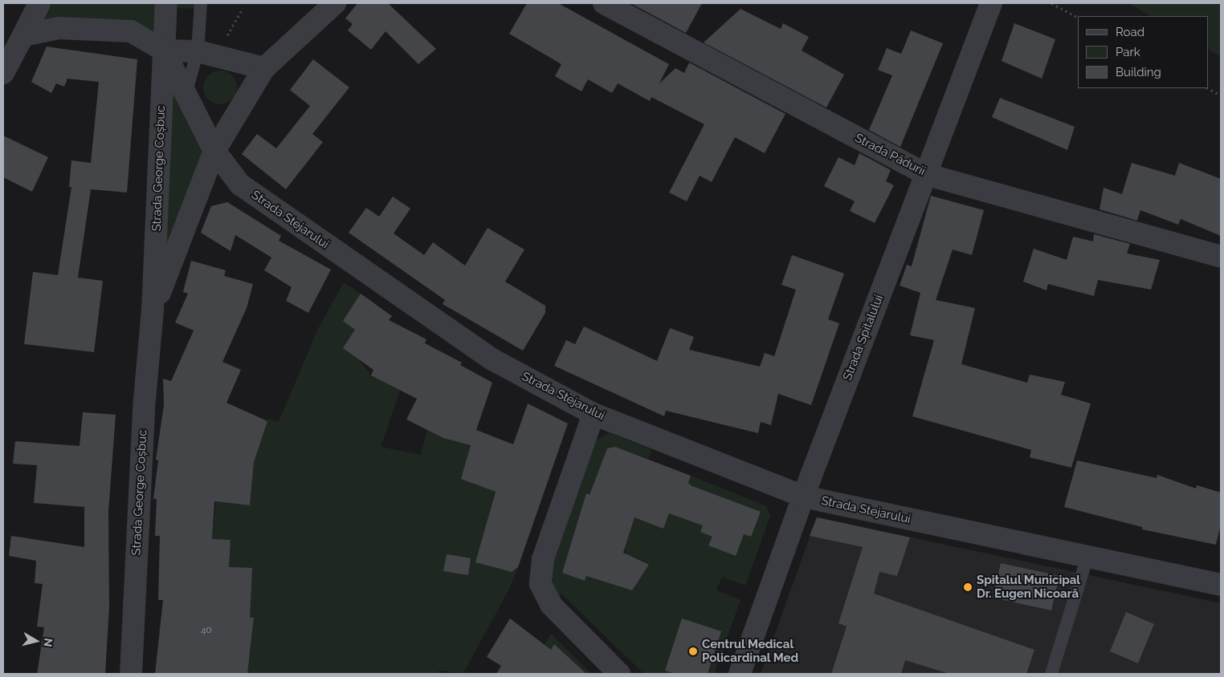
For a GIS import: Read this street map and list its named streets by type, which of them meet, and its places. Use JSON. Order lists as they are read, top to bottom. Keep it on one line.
{"streets":{"street":["Strada Pădurii","Strada George Coșbuc","Strada Stejarului","Strada Spitalului"]},"crossings":[["Strada Pădurii","Strada Spitalului"],["Strada George Coșbuc","Strada Stejarului"],["Strada Stejarului","Strada Spitalului"]],"places":["Spitalul Municipal Dr. Eugen Nicoară","Centrul Medical Policardinal Med"],"house_numbers":["40"],"legend":["Road","Park","Building"],"north":"right"}
